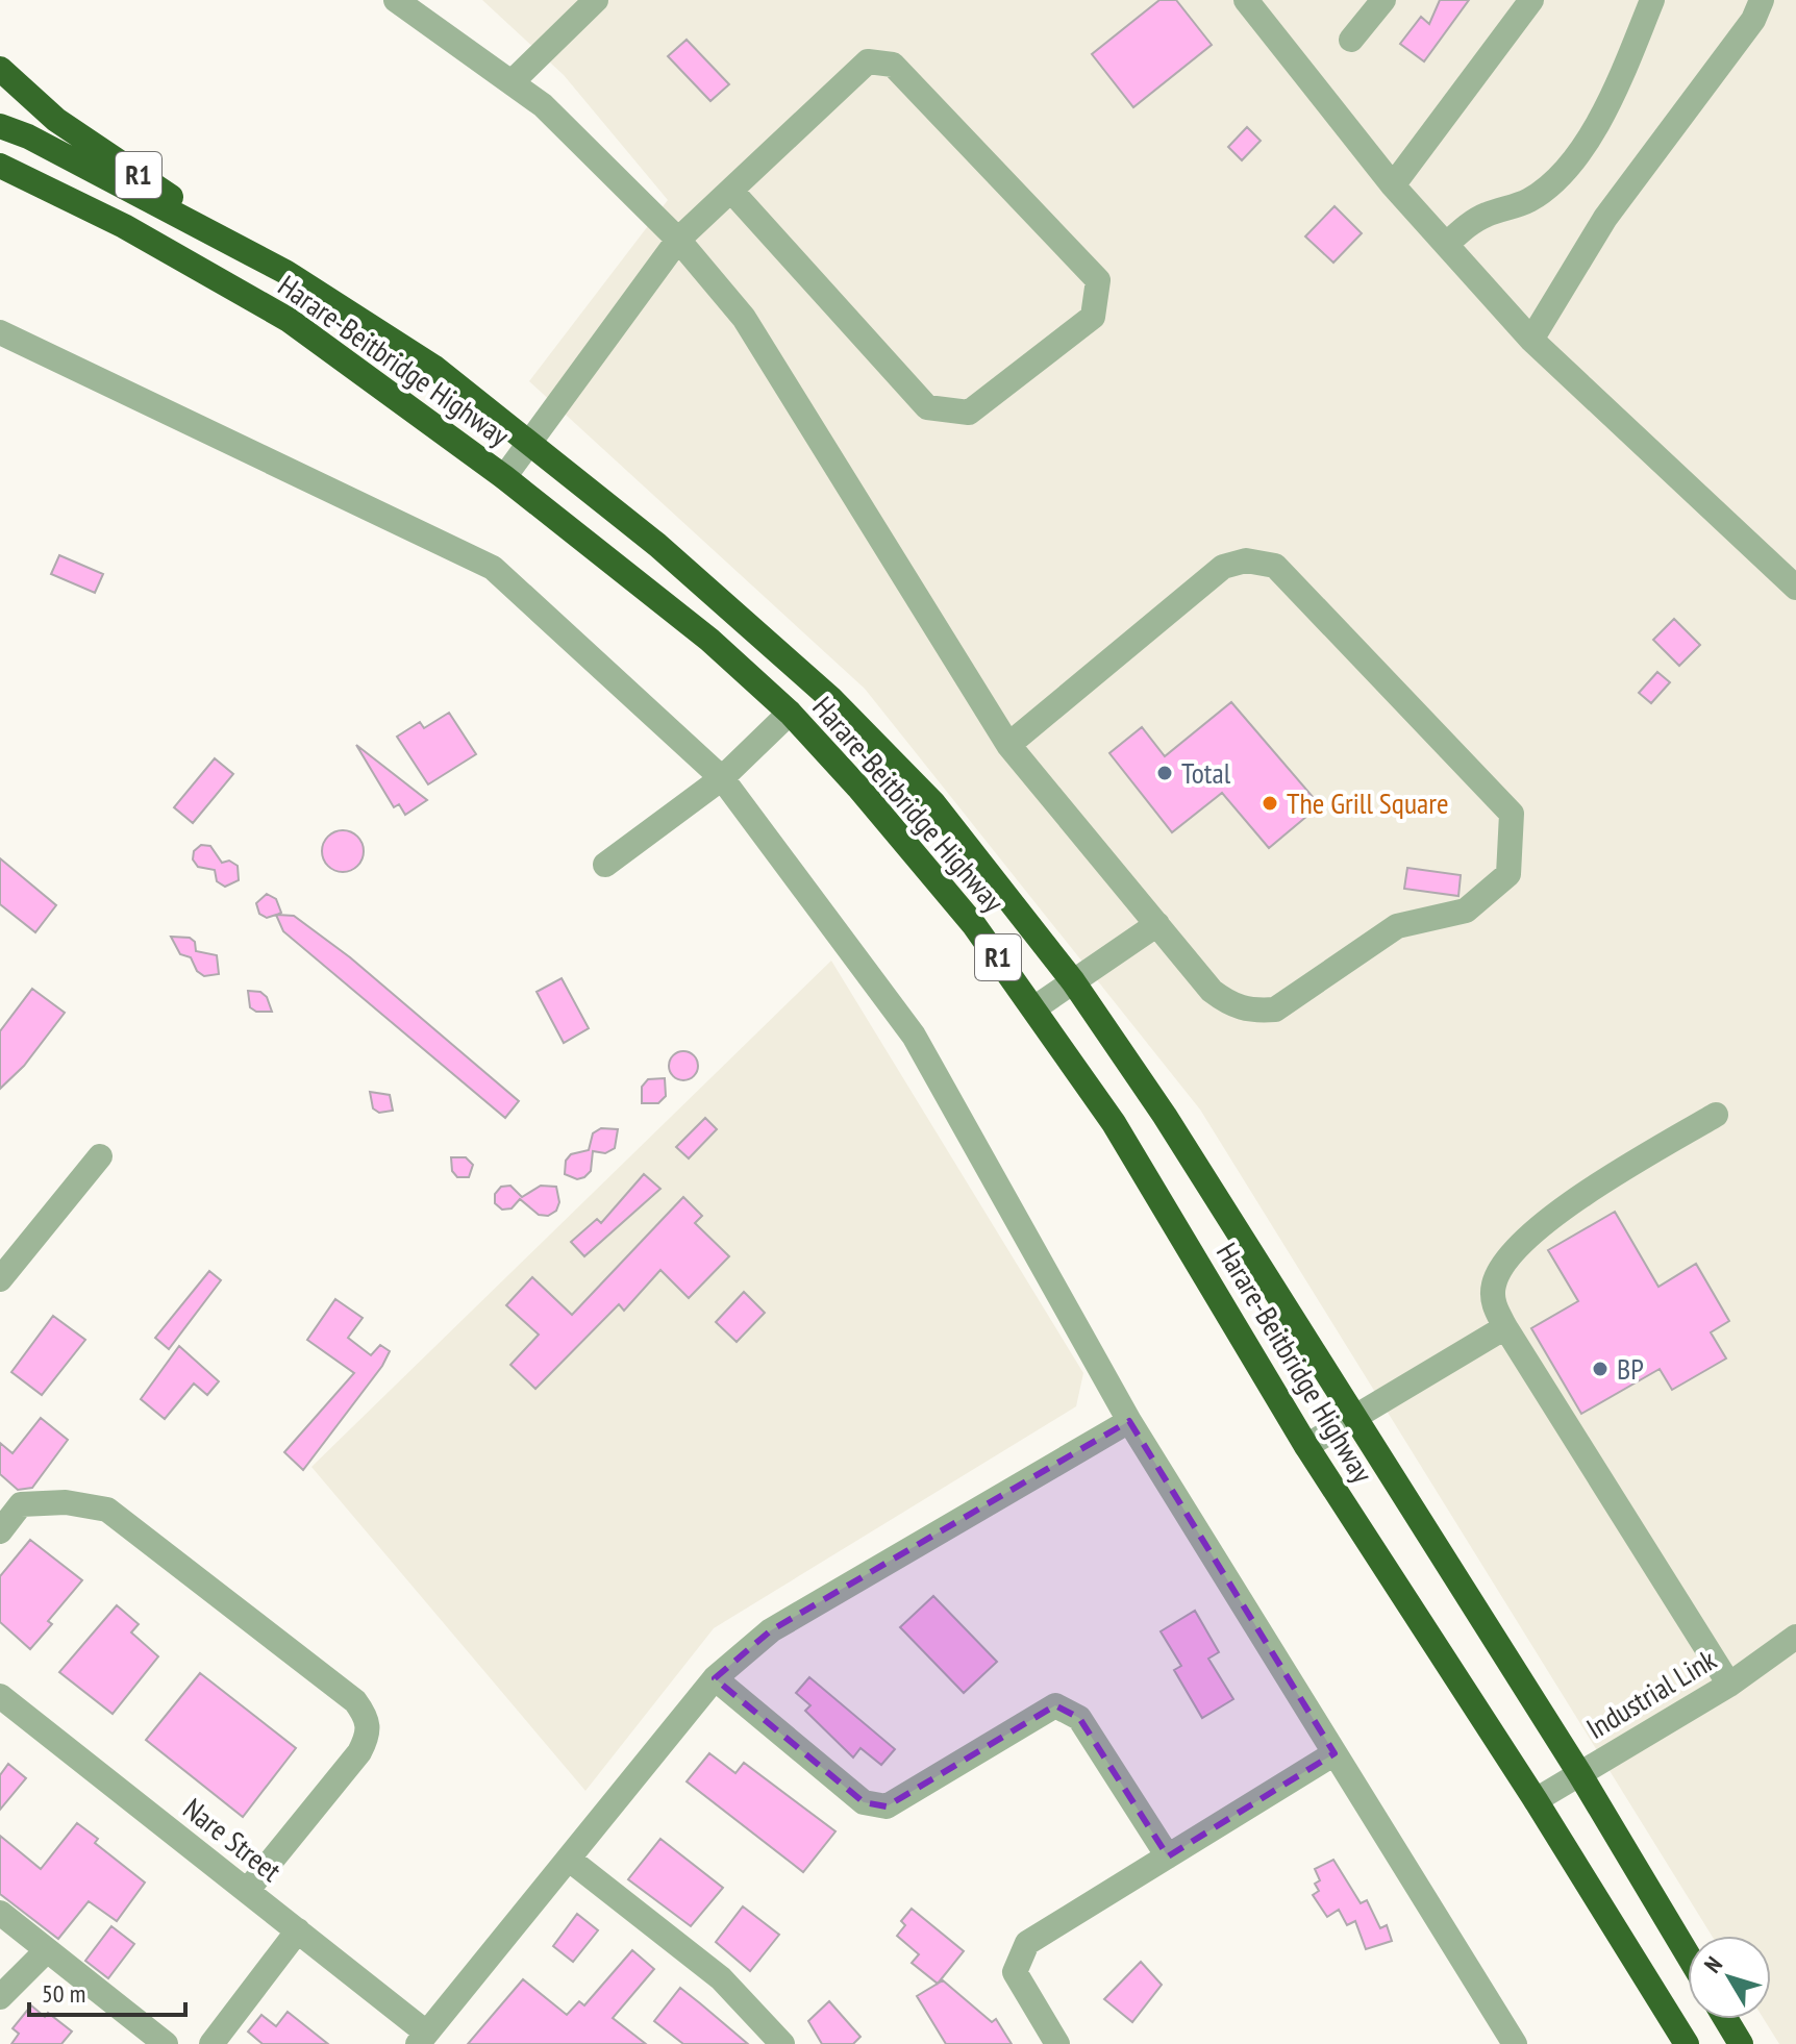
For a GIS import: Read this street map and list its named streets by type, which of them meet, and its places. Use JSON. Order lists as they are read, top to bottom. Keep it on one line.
{"streets":{"highway":["R1","Harare-Beitbridge Highway"],"street":["Industrial Link","Nare Street"]},"crossings":[["R1","Harare-Beitbridge Highway"],["Harare-Beitbridge Highway","Industrial Link"]],"places":["Total","The Grill Square","BP"],"scale_bar":"50 m","north":"top left"}
